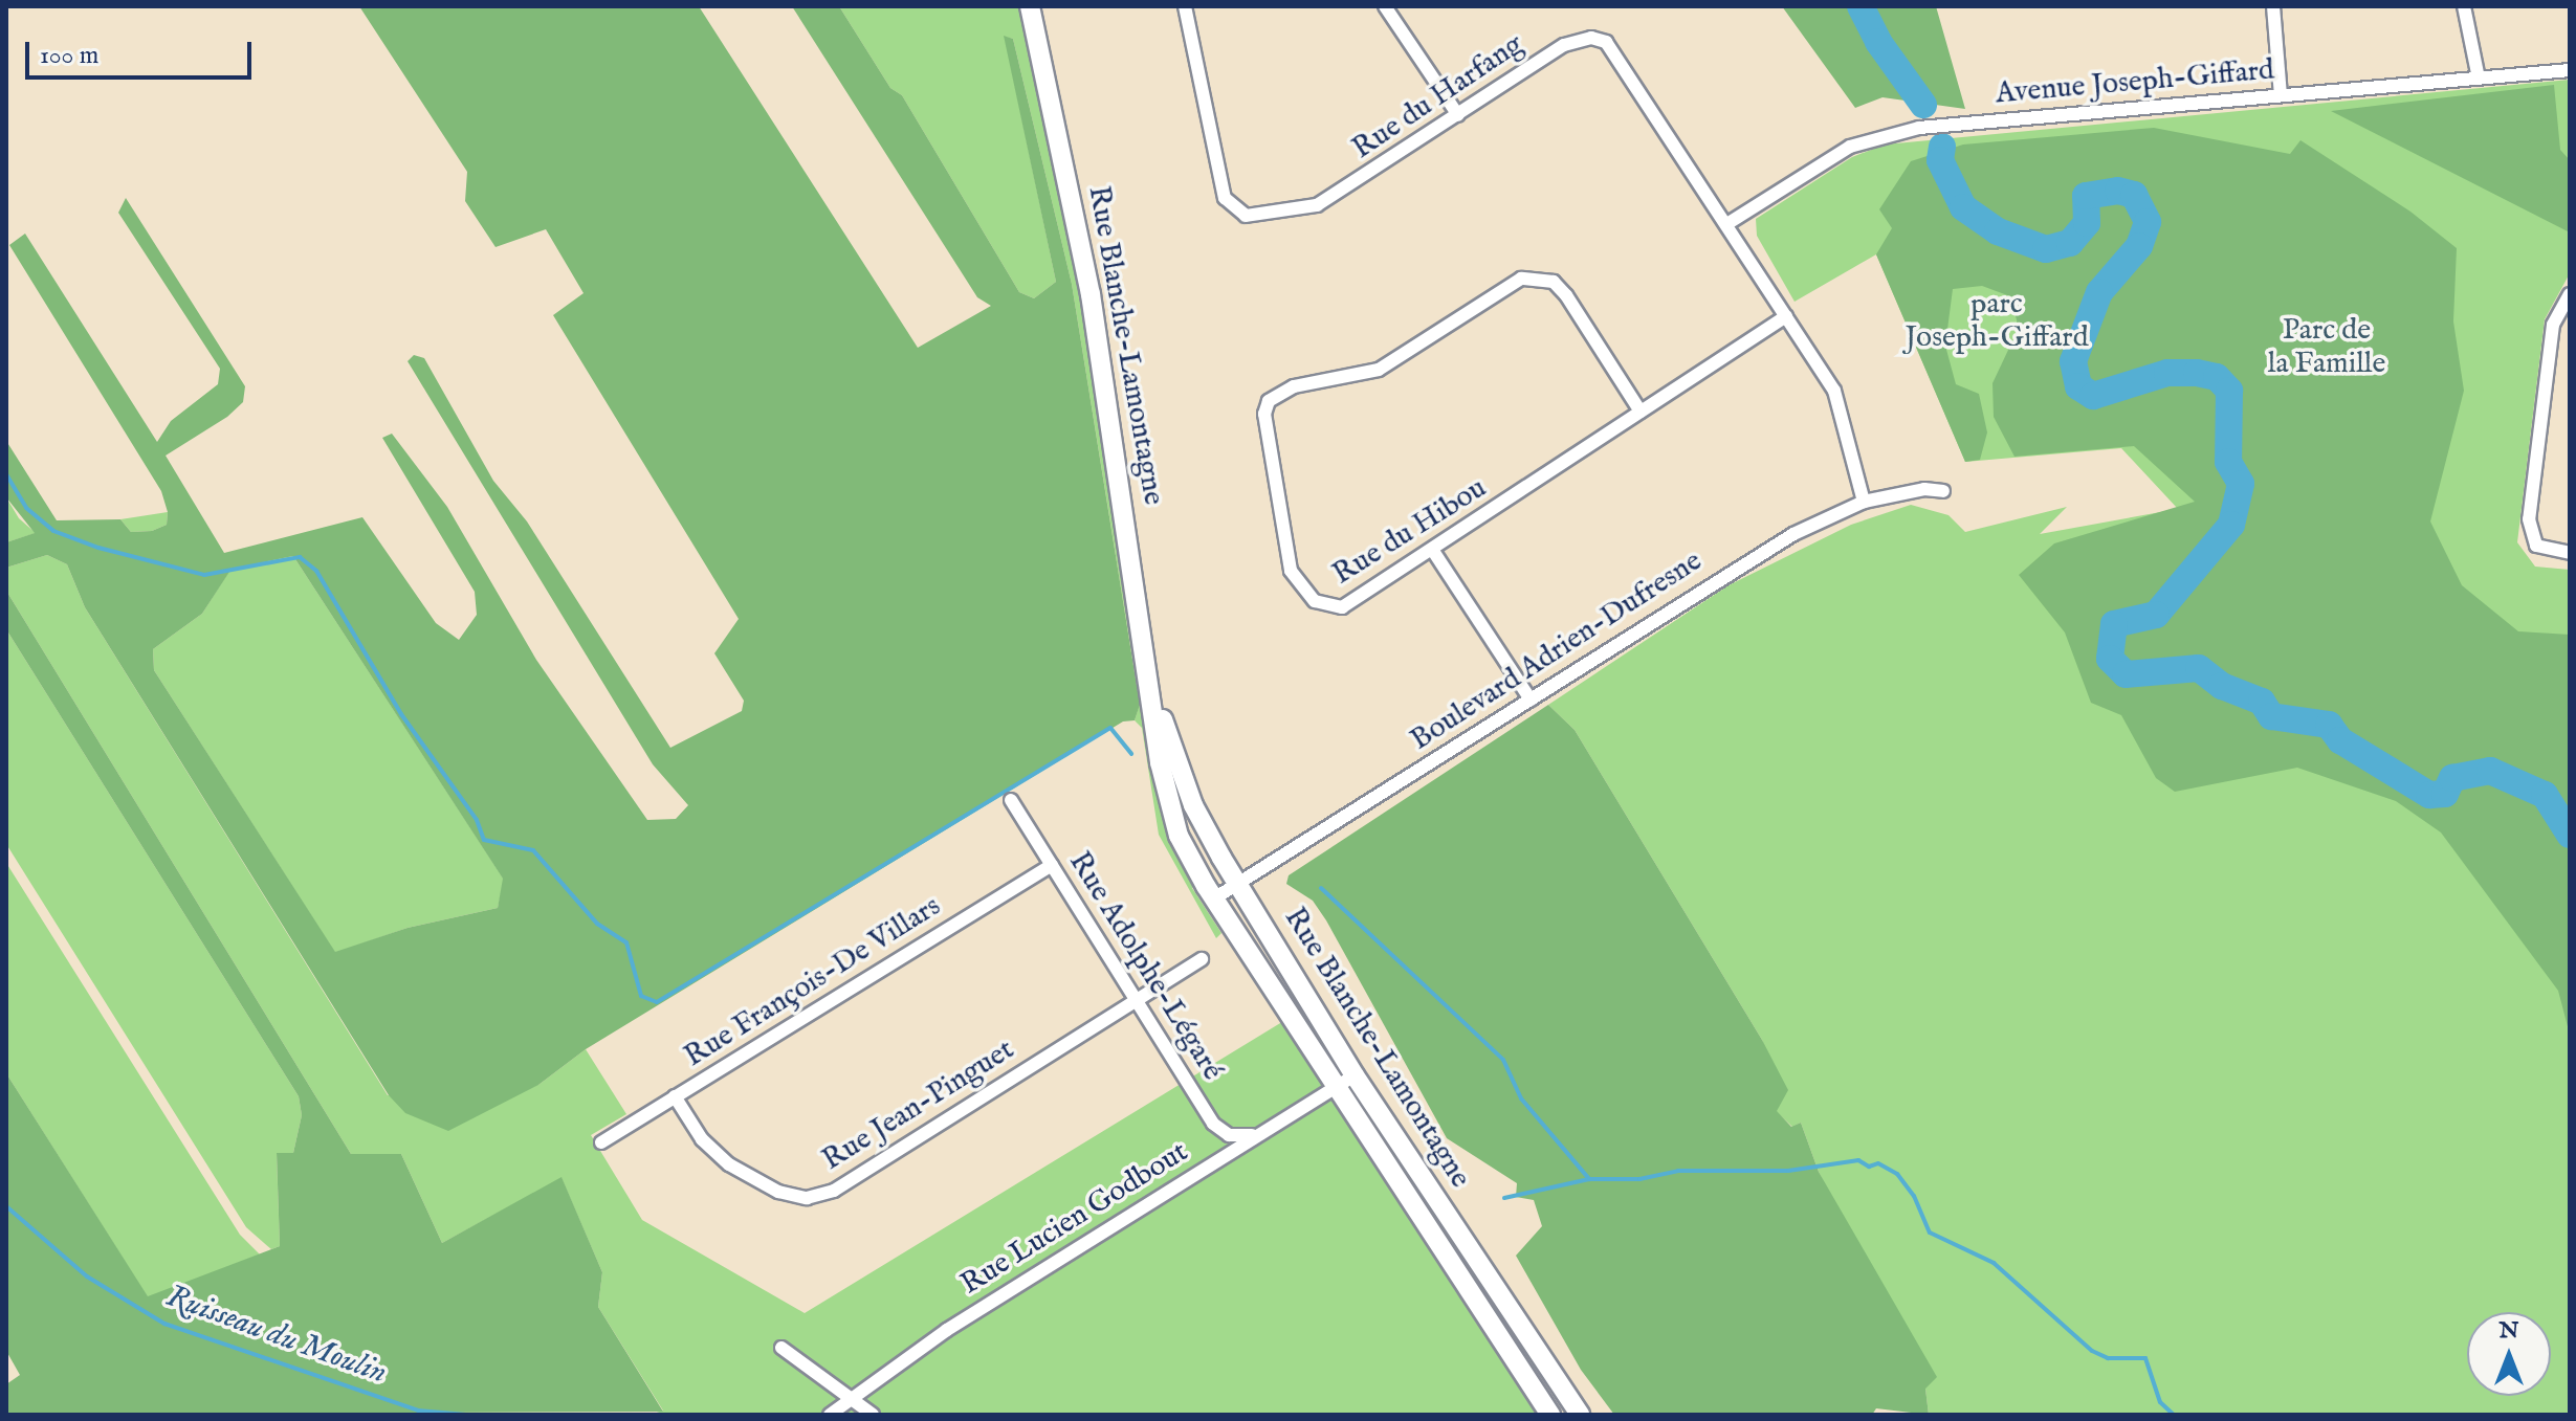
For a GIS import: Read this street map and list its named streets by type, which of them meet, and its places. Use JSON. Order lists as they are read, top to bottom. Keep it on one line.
{"streets":{"street":["Avenue Joseph-Giffard","Rue du Harfang","Rue Blanche-Lamontagne","Rue du Hibou","Boulevard Adrien-Dufresne","Rue Adolphe-Légaré","Rue François-De Villars","Rue Jean-Pinguet","Rue Lucien Godbout"]},"crossings":[["Avenue Joseph-Giffard","Rue du Harfang"],["Rue du Harfang","Rue du Hibou"],["Rue du Harfang","Boulevard Adrien-Dufresne"],["Rue Blanche-Lamontagne","Boulevard Adrien-Dufresne"],["Rue Blanche-Lamontagne","Rue Lucien Godbout"],["Rue Adolphe-Légaré","Rue François-De Villars"],["Rue Adolphe-Légaré","Rue Jean-Pinguet"],["Rue Adolphe-Légaré","Rue Lucien Godbout"],["Rue François-De Villars","Rue Jean-Pinguet"]],"water":["Ruisseau du Moulin"],"parks":["parc Joseph-Giffard","Parc de la Famille"],"scale_bar":"100 m","north":"top"}
